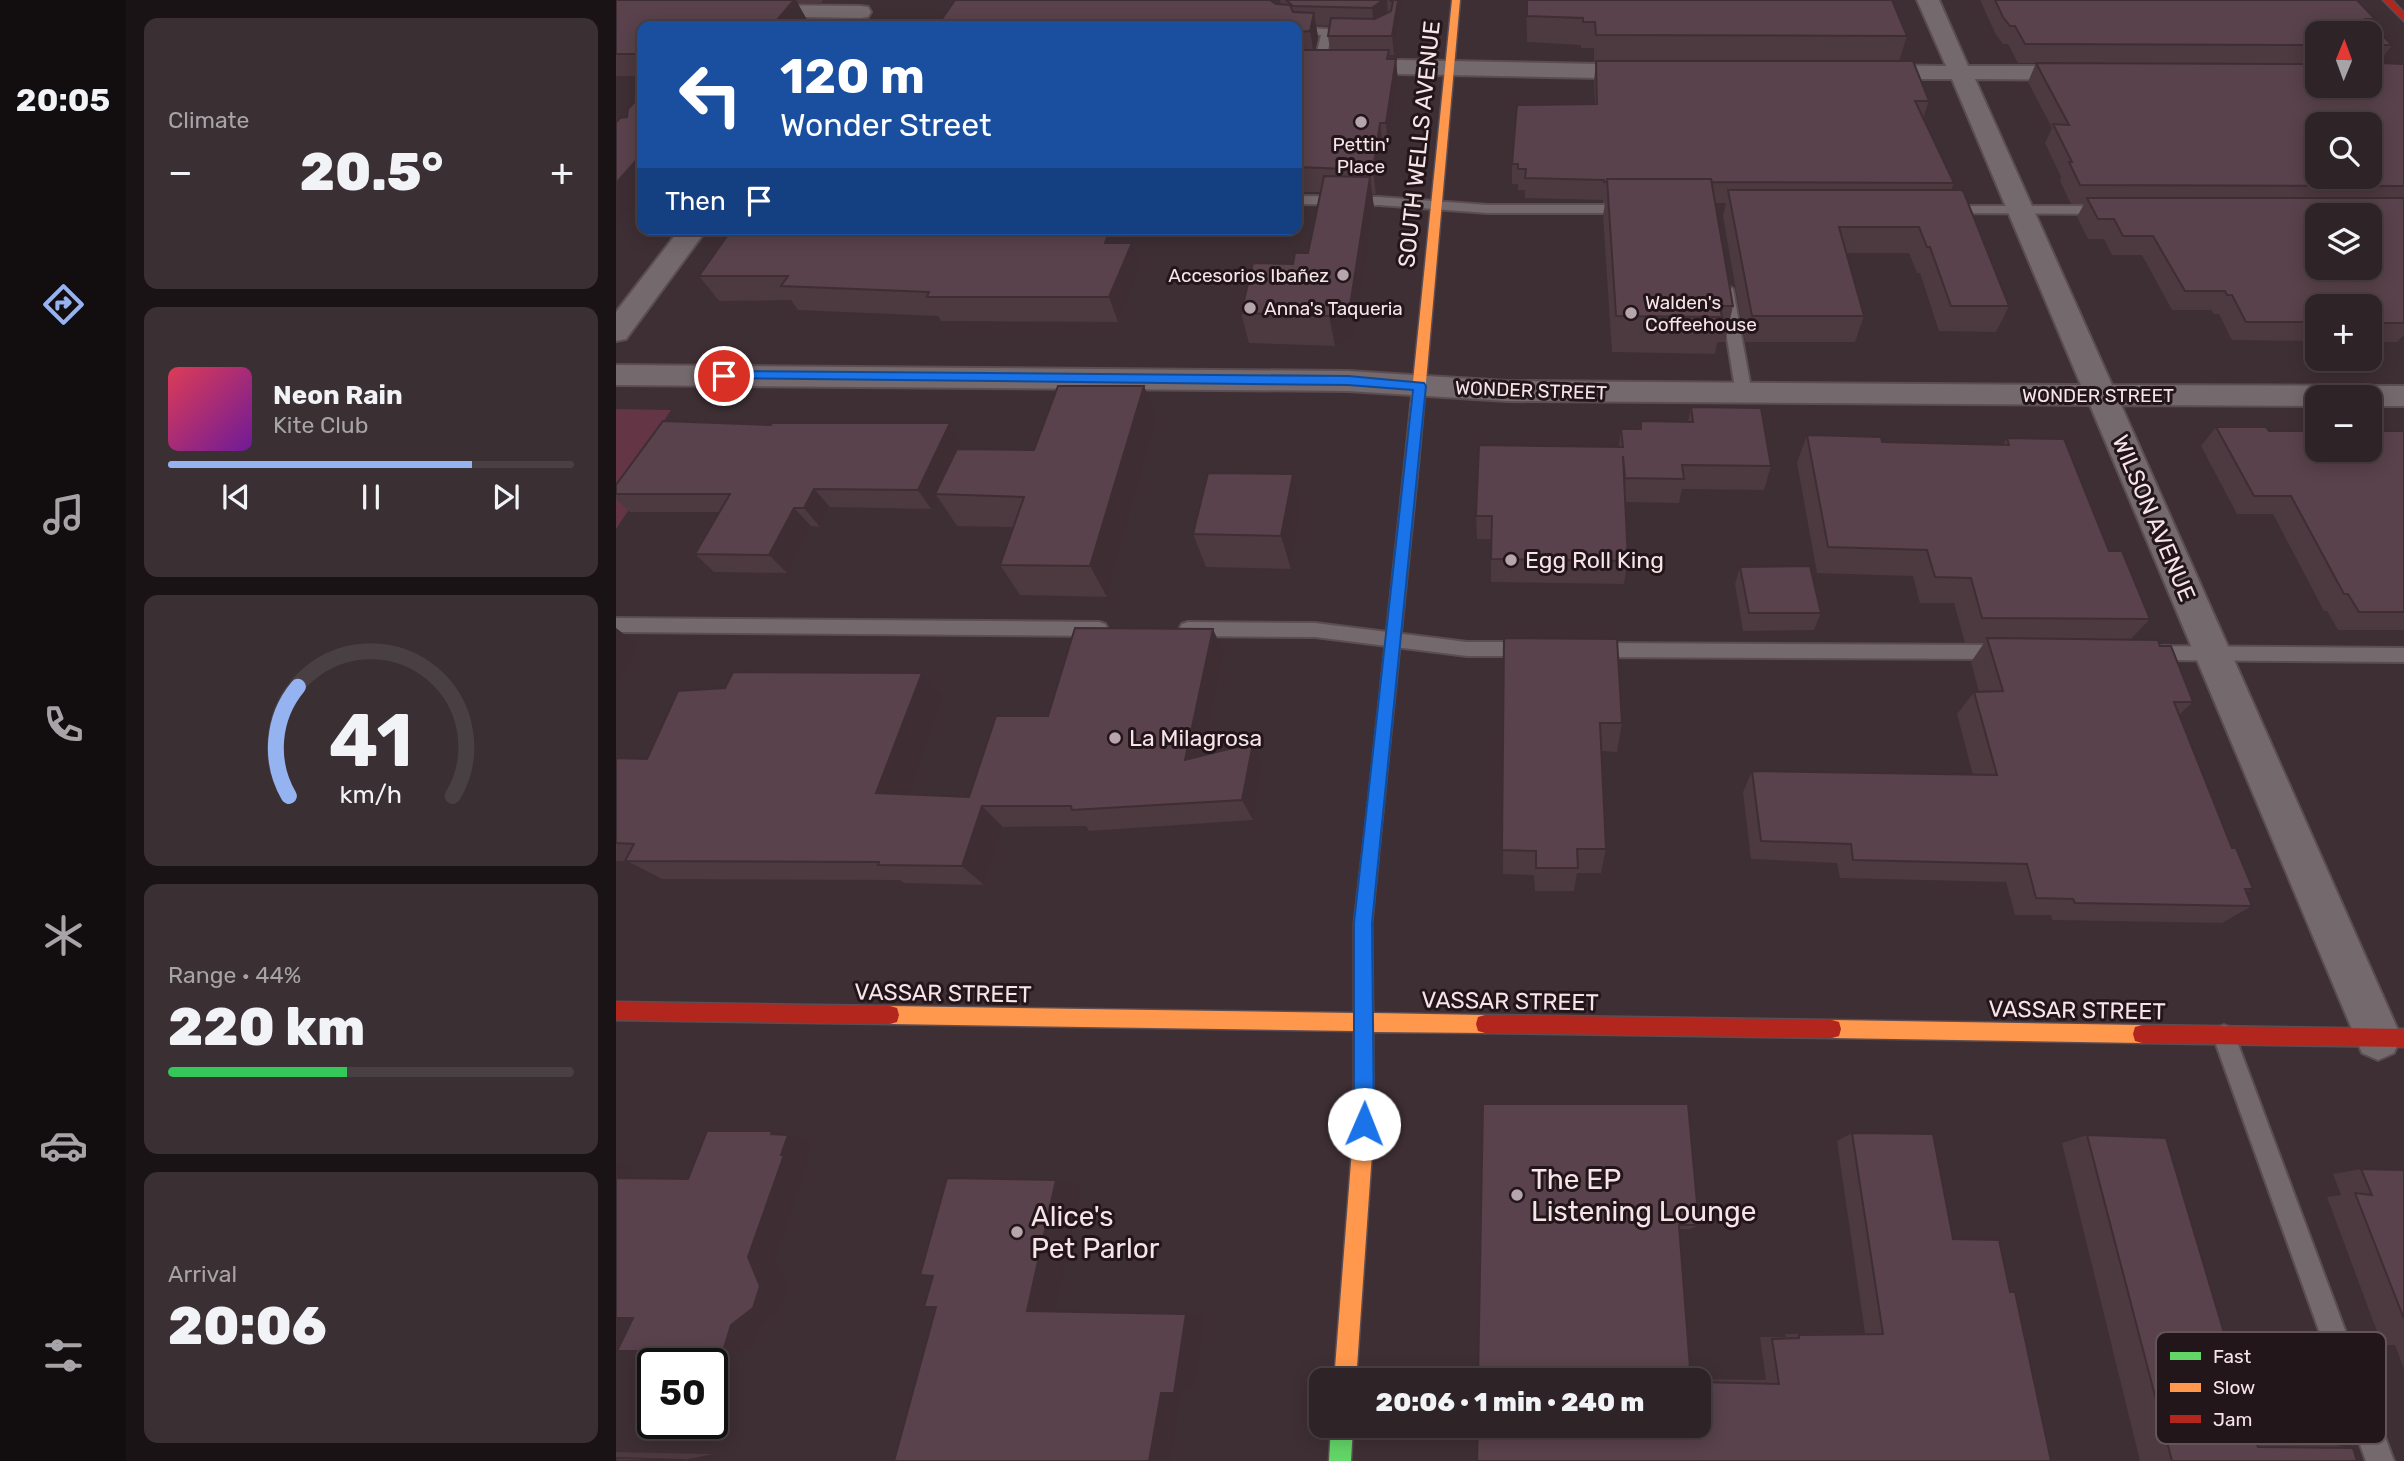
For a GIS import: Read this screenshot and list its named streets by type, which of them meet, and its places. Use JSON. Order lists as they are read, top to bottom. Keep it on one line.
{"streets":{"main road":["SOUTH WELLS AVENUE","VASSAR STREET"],"street":["WONDER STREET","WILSON AVENUE"]},"crossings":[["SOUTH WELLS AVENUE","WONDER STREET"],["SOUTH WELLS AVENUE","VASSAR STREET"],["WONDER STREET","WILSON AVENUE"],["WILSON AVENUE","VASSAR STREET"]],"places":["Pettin' Place","Accesorios Ibañez","Anna's Taqueria","Walden's Coffeehouse","Egg Roll King","La Milagrosa","The EP Listening Lounge","Alice's Pet Parlor"],"legend":["Fast","Slow","Jam"],"north":"top","page":{"tabs":"20:05","tile":["Climate",["Range · 44%","220 km"],["Arrival","20:06"]],"map_buttons":["+","−"],"turn":["120 m","Wonder Street"],"heat":["−","20.5°","+"],"then":"Then","song":["Neon Rain","Kite Club"],"limit":"50","trip":"20:06 · 1 min · 240 m","gauge":["41","km/h"]}}
